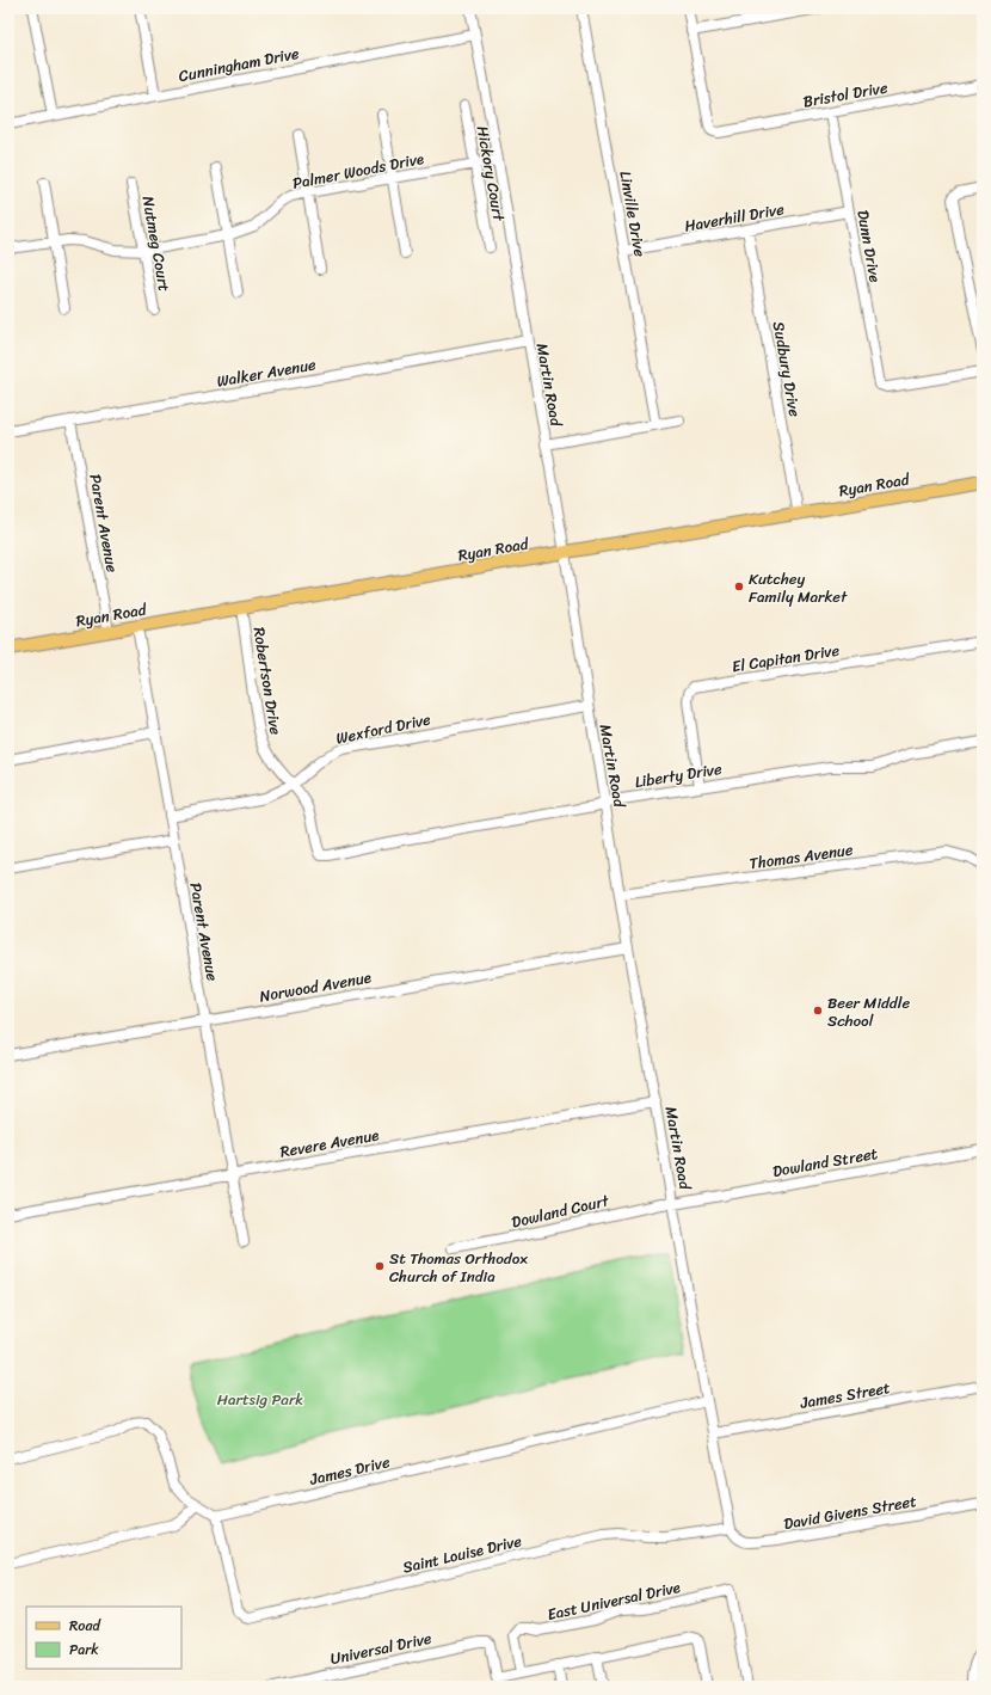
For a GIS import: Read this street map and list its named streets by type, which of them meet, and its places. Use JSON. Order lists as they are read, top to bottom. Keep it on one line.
{"streets":{"main road":["Ryan Road"],"street":["Cunningham Drive","Bristol Drive","Palmer Woods Drive","Hickory Court","Linville Drive","Haverhill Drive","Nutmeg Court","Dunn Drive","Sudbury Drive","Walker Avenue","Martin Road","Parent Avenue","El Capitan Drive","Robertson Drive","Wexford Drive","Liberty Drive","Thomas Avenue","Norwood Avenue","Revere Avenue","Dowland Street","Dowland Court","James Street","James Drive","David Givens Street","Saint Louise Drive","East Universal Drive","Universal Drive"]},"crossings":[["Cunningham Drive","Martin Road"],["Bristol Drive","Dunn Drive"],["Palmer Woods Drive","Hickory Court"],["Palmer Woods Drive","Nutmeg Court"],["Palmer Woods Drive","Martin Road"],["Linville Drive","Haverhill Drive"],["Haverhill Drive","Dunn Drive"],["Haverhill Drive","Sudbury Drive"],["Sudbury Drive","Ryan Road"],["Walker Avenue","Martin Road"],["Walker Avenue","Parent Avenue"],["Martin Road","Ryan Road"],["Martin Road","Wexford Drive"],["Martin Road","Liberty Drive"],["Martin Road","Thomas Avenue"],["Martin Road","Norwood Avenue"],["Martin Road","Revere Avenue"],["Martin Road","Dowland Street"],["Martin Road","Dowland Court"],["Martin Road","James Street"],["Martin Road","James Drive"],["Martin Road","David Givens Street"],["Martin Road","Saint Louise Drive"],["Ryan Road","Parent Avenue"],["Ryan Road","Robertson Drive"],["Parent Avenue","Wexford Drive"],["Parent Avenue","Norwood Avenue"],["Parent Avenue","Revere Avenue"],["El Capitan Drive","Liberty Drive"],["Robertson Drive","Wexford Drive"],["Robertson Drive","Liberty Drive"],["Dowland Street","Dowland Court"],["James Drive","Saint Louise Drive"],["David Givens Street","Saint Louise Drive"],["East Universal Drive","Universal Drive"]],"parks":["Hartsig Park"],"places":["Kutchey Family Market","Beer Middle School","St Thomas Orthodox Church of India"],"legend":["Road","Park"]}
